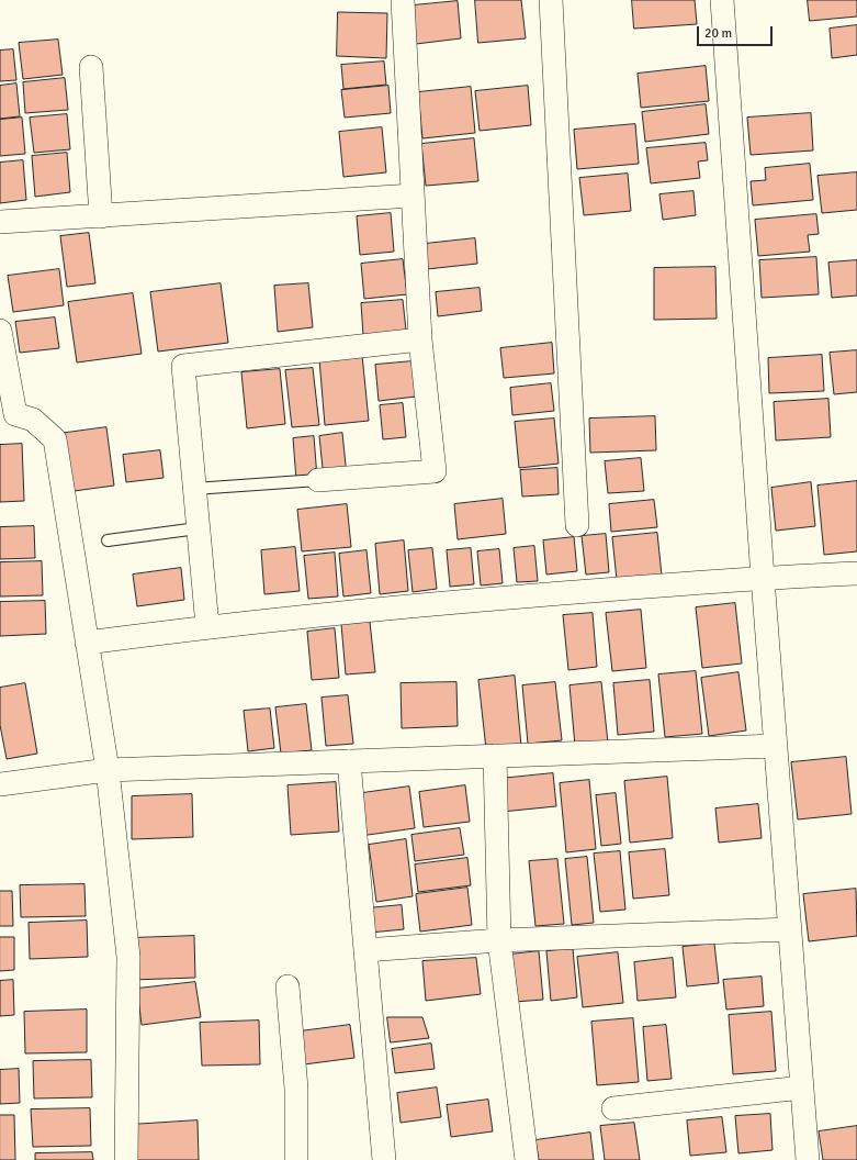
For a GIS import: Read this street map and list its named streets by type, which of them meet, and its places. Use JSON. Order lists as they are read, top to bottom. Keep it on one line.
{"scale_bar":"20 m"}
